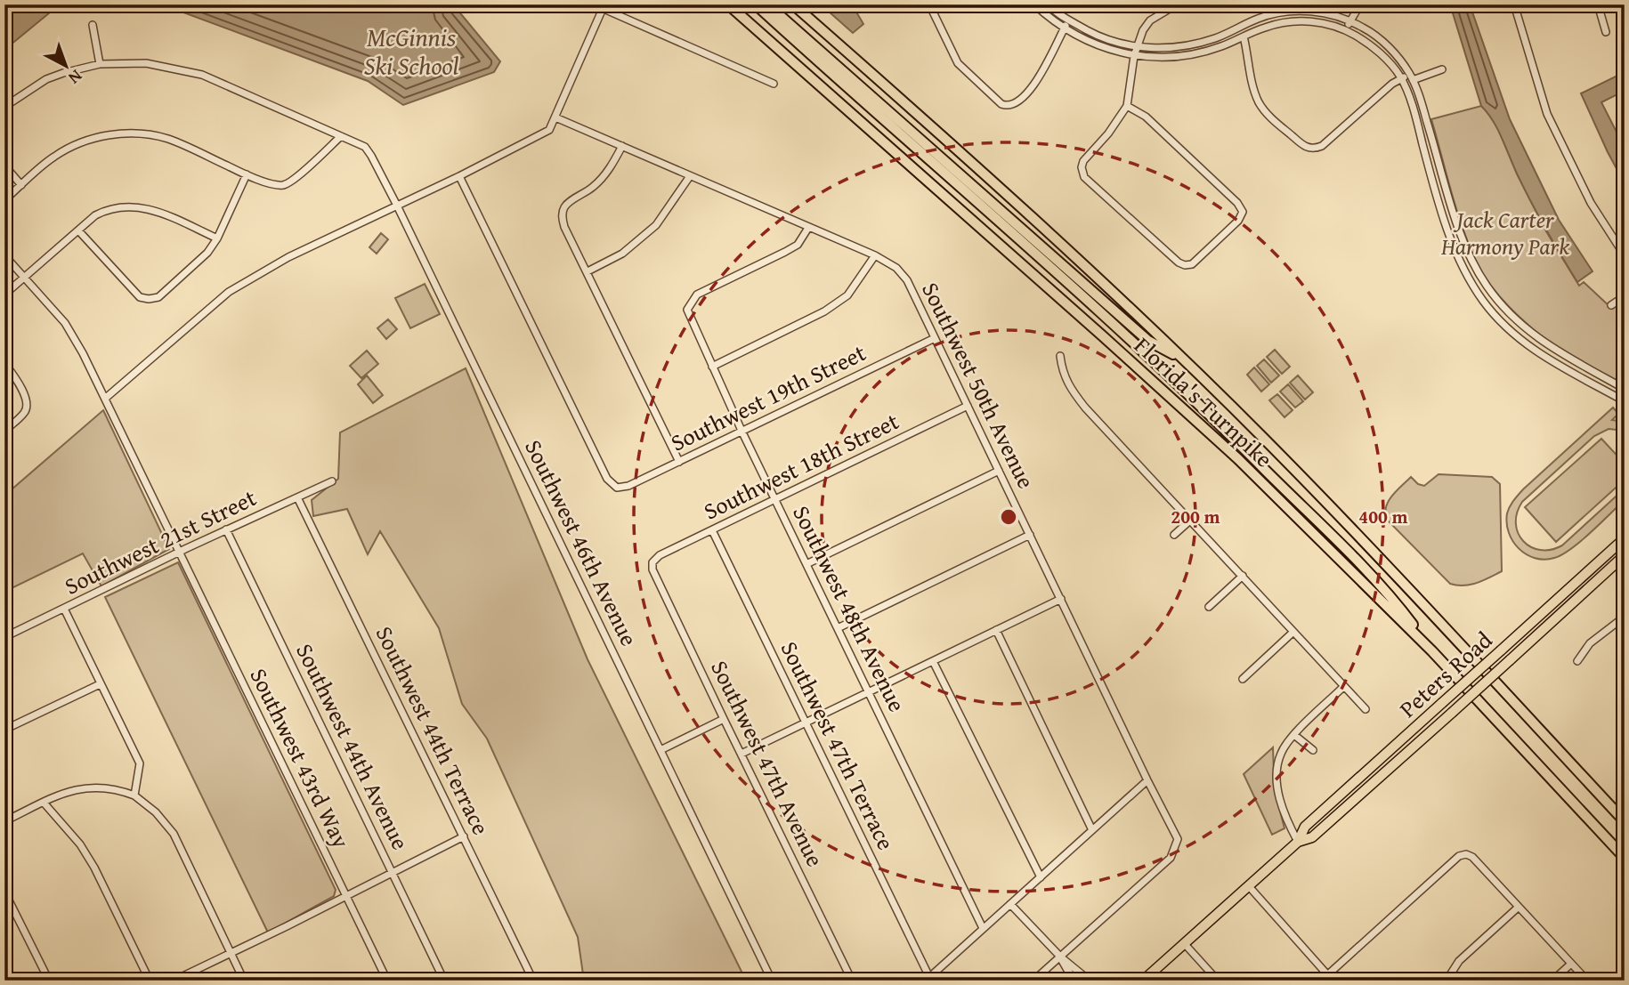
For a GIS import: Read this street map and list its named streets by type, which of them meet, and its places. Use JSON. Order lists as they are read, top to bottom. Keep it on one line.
{"streets":{"highway":["Florida's Turnpike"],"main road":["Peters Road"],"street":["Southwest 50th Avenue","Southwest 19th Street","Southwest 18th Street","Southwest 21st Street","Southwest 46th Avenue","Southwest 48th Avenue","Southwest 44th Terrace","Southwest 47th Terrace","Southwest 44th Avenue","Southwest 43rd Way","Southwest 47th Avenue"]},"crossings":[["Southwest 50th Avenue","Southwest 19th Street"],["Southwest 50th Avenue","Southwest 18th Street"],["Southwest 50th Avenue","Southwest 48th Avenue"],["Southwest 19th Street","Southwest 48th Avenue"],["Southwest 18th Street","Southwest 48th Avenue"],["Southwest 18th Street","Southwest 47th Terrace"],["Southwest 18th Street","Southwest 47th Avenue"],["Southwest 21st Street","Southwest 44th Terrace"],["Southwest 21st Street","Southwest 44th Avenue"],["Southwest 21st Street","Southwest 43rd Way"]],"water":["McGinnis Ski School"],"parks":["Jack Carter Harmony Park"],"north":"bottom right","rings":["200 m","400 m"]}
